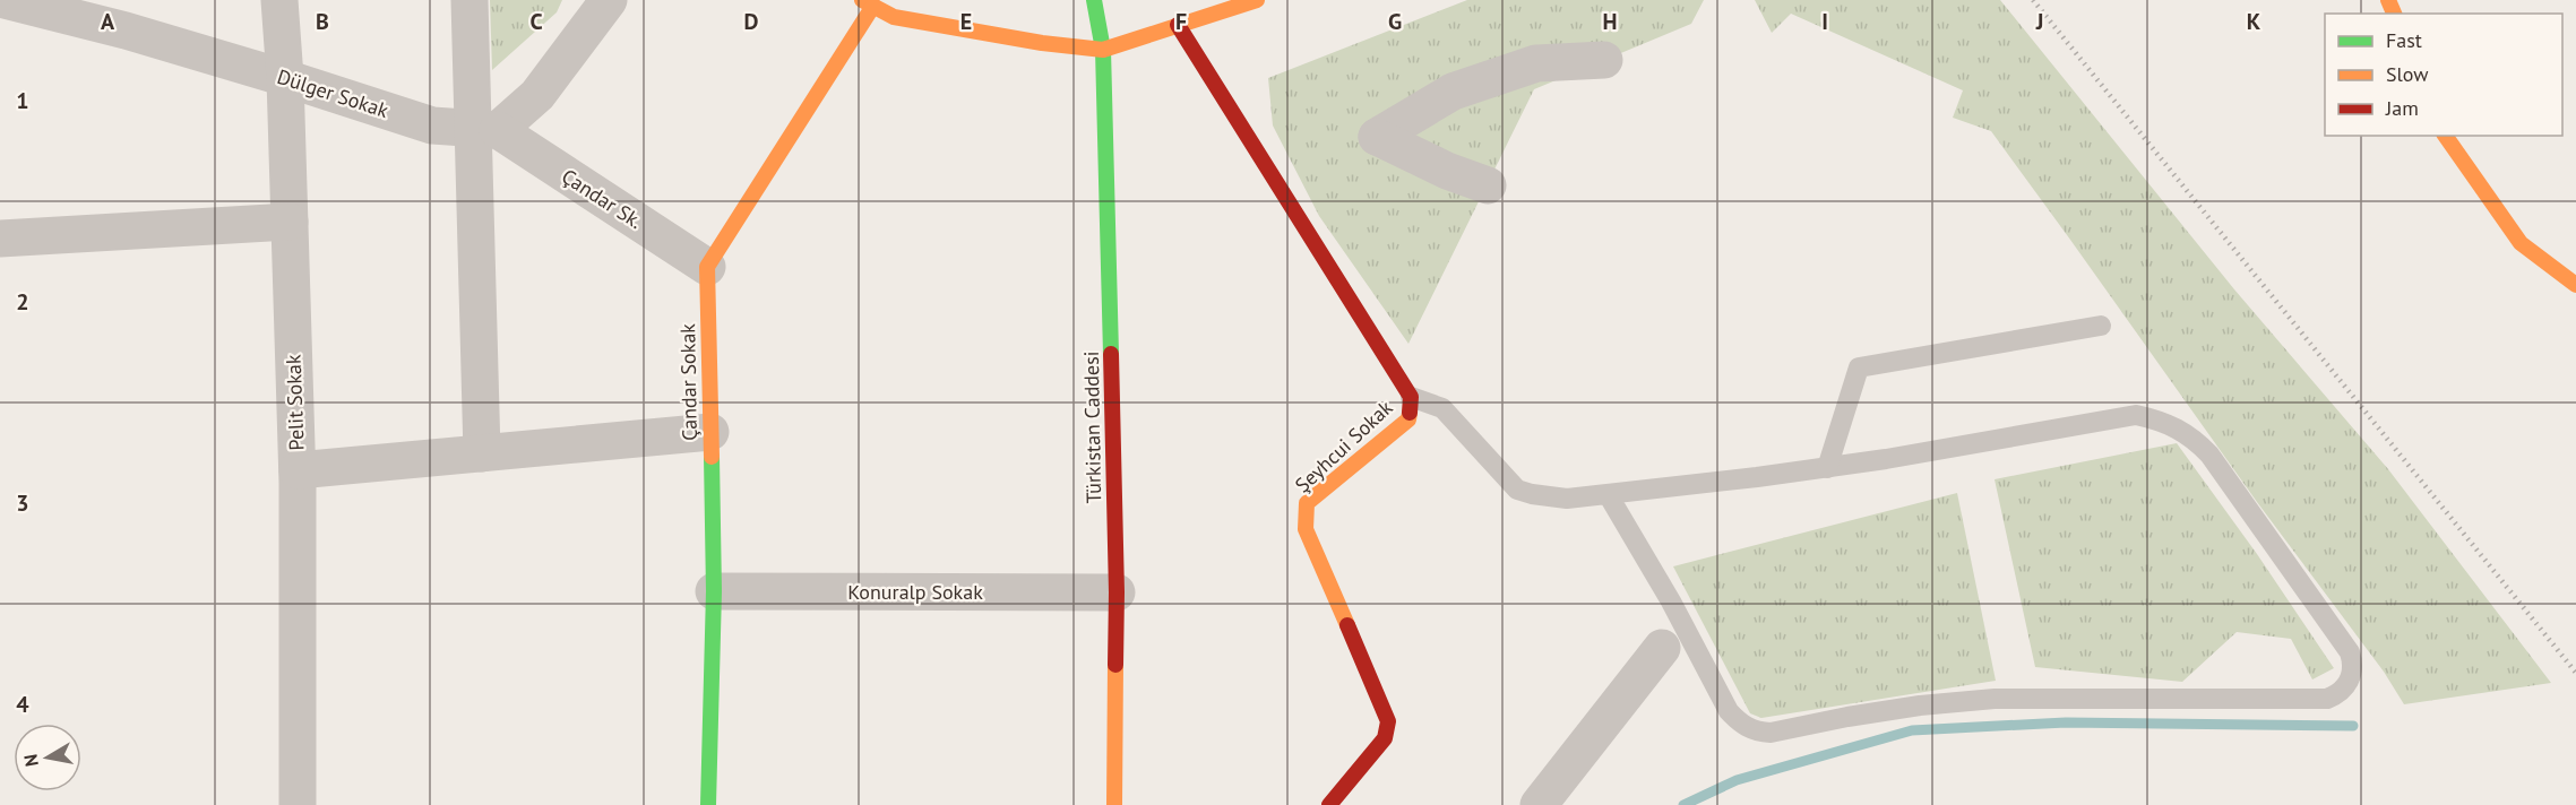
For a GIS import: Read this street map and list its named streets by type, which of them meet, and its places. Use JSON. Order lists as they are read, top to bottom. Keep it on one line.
{"streets":{"street":["Dülger Sokak","Çandar Sk.","Çandar Sokak","Pelit Sokak","Türkistan Caddesi","Şeyhcui Sokak","Konuralp Sokak"]},"crossings":[["Dülger Sokak","Çandar Sk."],["Dülger Sokak","Pelit Sokak"],["Çandar Sk.","Çandar Sokak"],["Çandar Sokak","Konuralp Sokak"],["Türkistan Caddesi","Konuralp Sokak"]],"legend":["Fast","Slow","Jam"],"north":"left","grid":{"columns":["A","B","C","D","E","F","G","H","I","J","K"],"rows":["1","2","3","4"]}}
